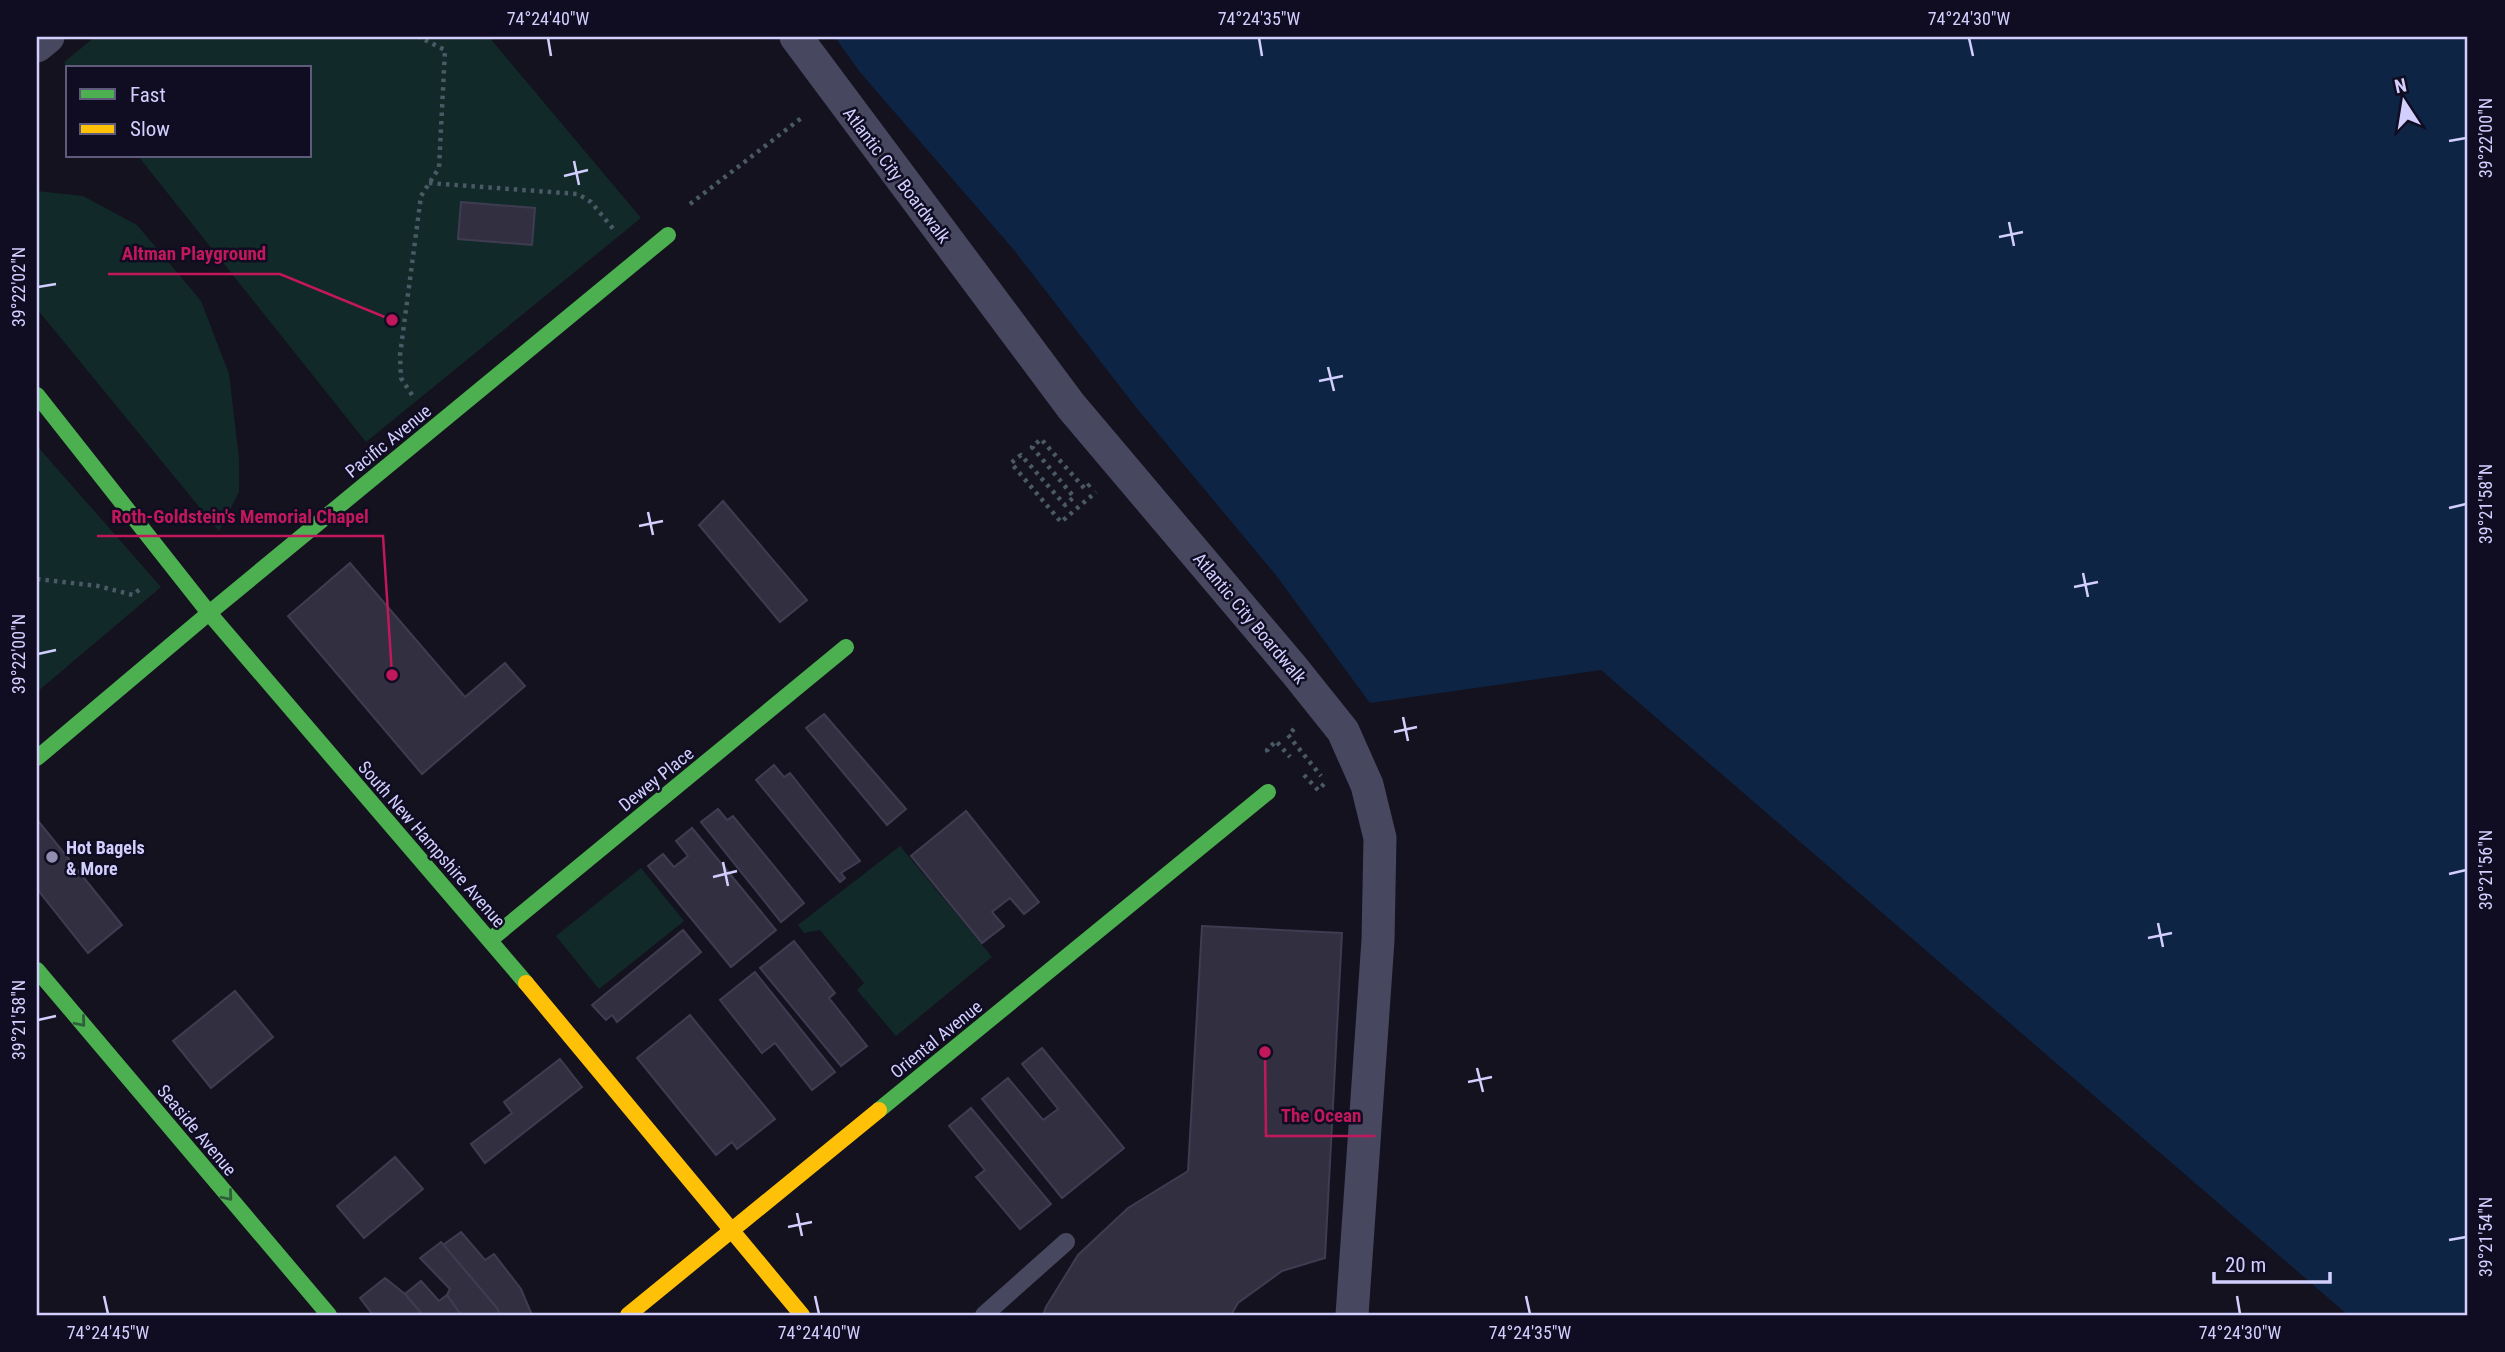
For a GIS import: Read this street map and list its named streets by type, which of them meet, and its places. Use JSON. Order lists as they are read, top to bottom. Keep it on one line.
{"streets":{"street":["Atlantic City Boardwalk","Pacific Avenue","Dewey Place","South New Hampshire Avenue","Oriental Avenue","Seaside Avenue"]},"crossings":[["Pacific Avenue","South New Hampshire Avenue"],["Dewey Place","South New Hampshire Avenue"],["South New Hampshire Avenue","Oriental Avenue"]],"one_way":["Seaside Avenue"],"places":["Altman Playground","Roth-Goldstein's Memorial Chapel","Hot Bagels & More","The Ocean"],"legend":["Fast","Slow"],"scale_bar":"20 m","north":"top","coordinates":["74°24'40\"W","74°24'35\"W","74°24'30\"W","39°22'00\"N","39°22'02\"N","39°21'58\"N","39°21'56\"N","39°21'54\"N","74°24'45\"W"]}
